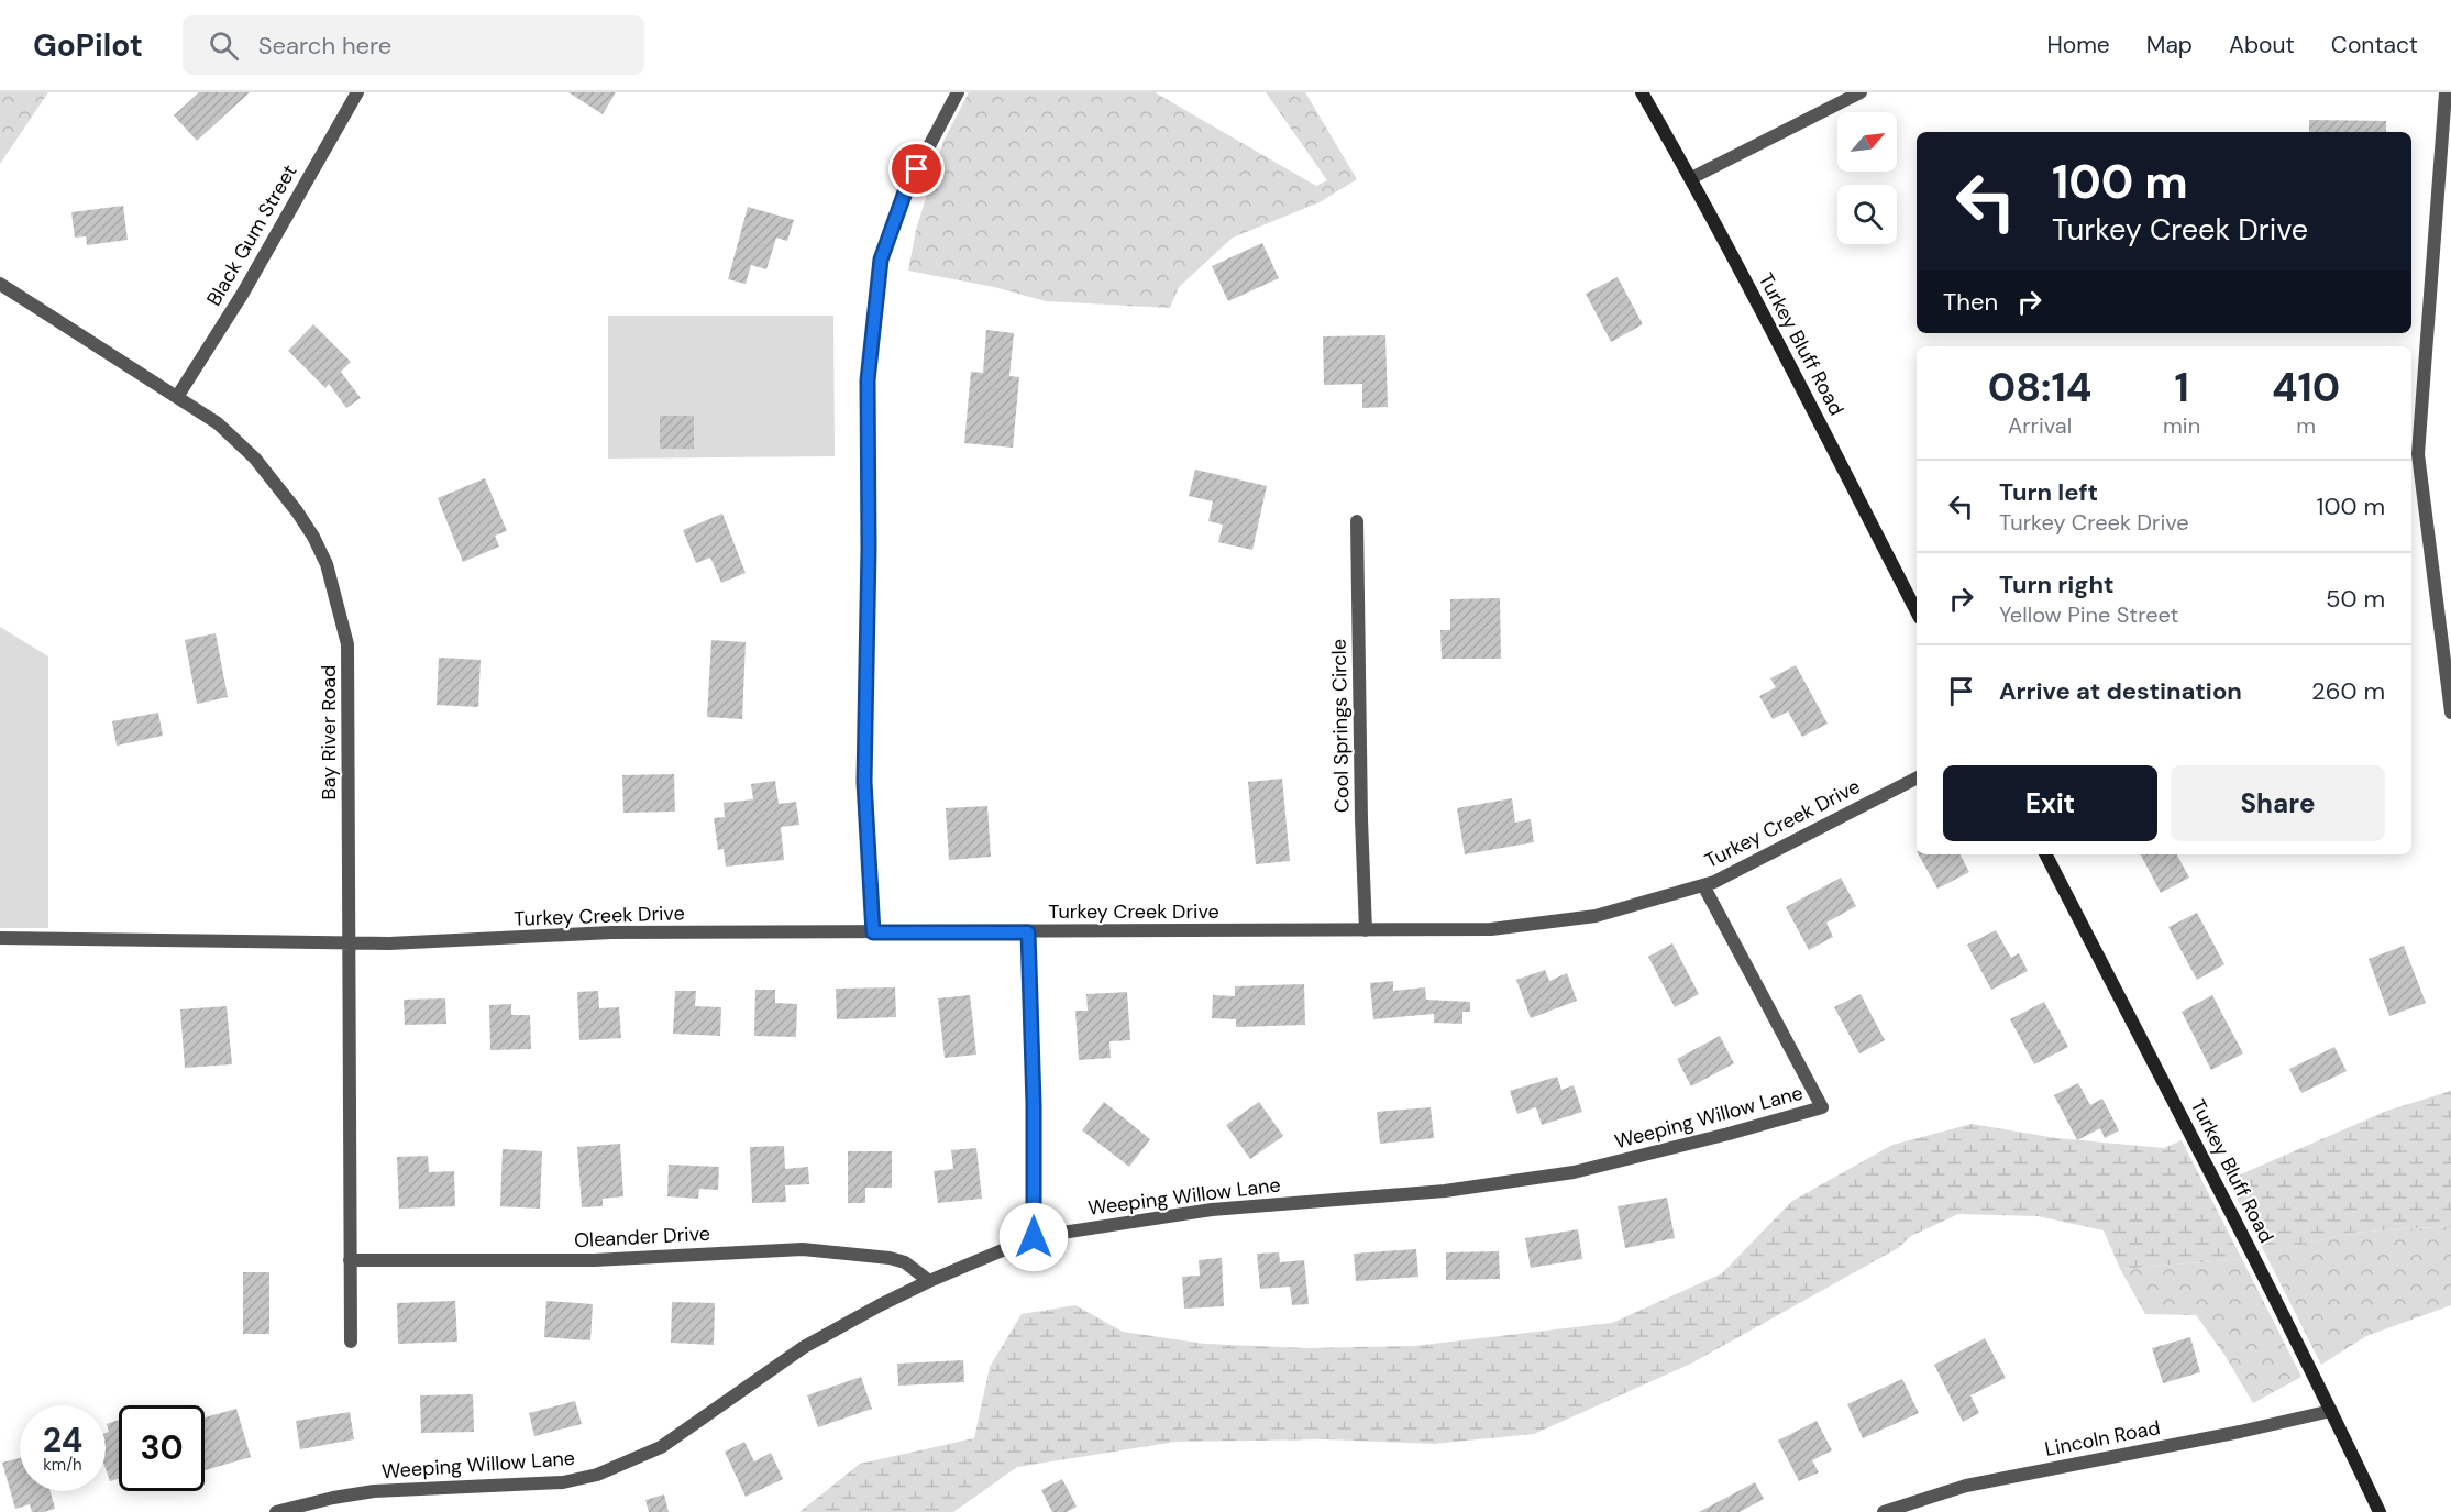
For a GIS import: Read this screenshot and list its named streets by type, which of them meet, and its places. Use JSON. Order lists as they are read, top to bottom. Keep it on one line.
{"streets":{"street":["Black Gum Street","Turkey Bluff Road","Cool Springs Circle","Bay River Road","Turkey Creek Drive","Weeping Willow Lane","Oleander Drive","Lincoln Road"]},"crossings":[["Black Gum Street","Bay River Road"],["Turkey Bluff Road","Lincoln Road"],["Cool Springs Circle","Turkey Creek Drive"],["Bay River Road","Turkey Creek Drive"],["Bay River Road","Oleander Drive"],["Turkey Creek Drive","Weeping Willow Lane"],["Weeping Willow Lane","Oleander Drive"]],"north":"top right","page":{"header":"GoPilot","search":"Search here","nav":["Home","Map","About","Contact"],"turn":["100 m","Turkey Creek Drive"],"then":"Then","eta":["08:14","Arrival","1","min","410","m"],"list":[{"name":"Turn left","note":"Turkey Creek Drive","value":"100 m"},{"name":"Turn right","note":"Yellow Pine Street","value":"50 m"},{"name":"Arrive at destination","value":"260 m"}],"buttons":["Exit","Share"],"speed":"24 km/h","limit":"30"}}
